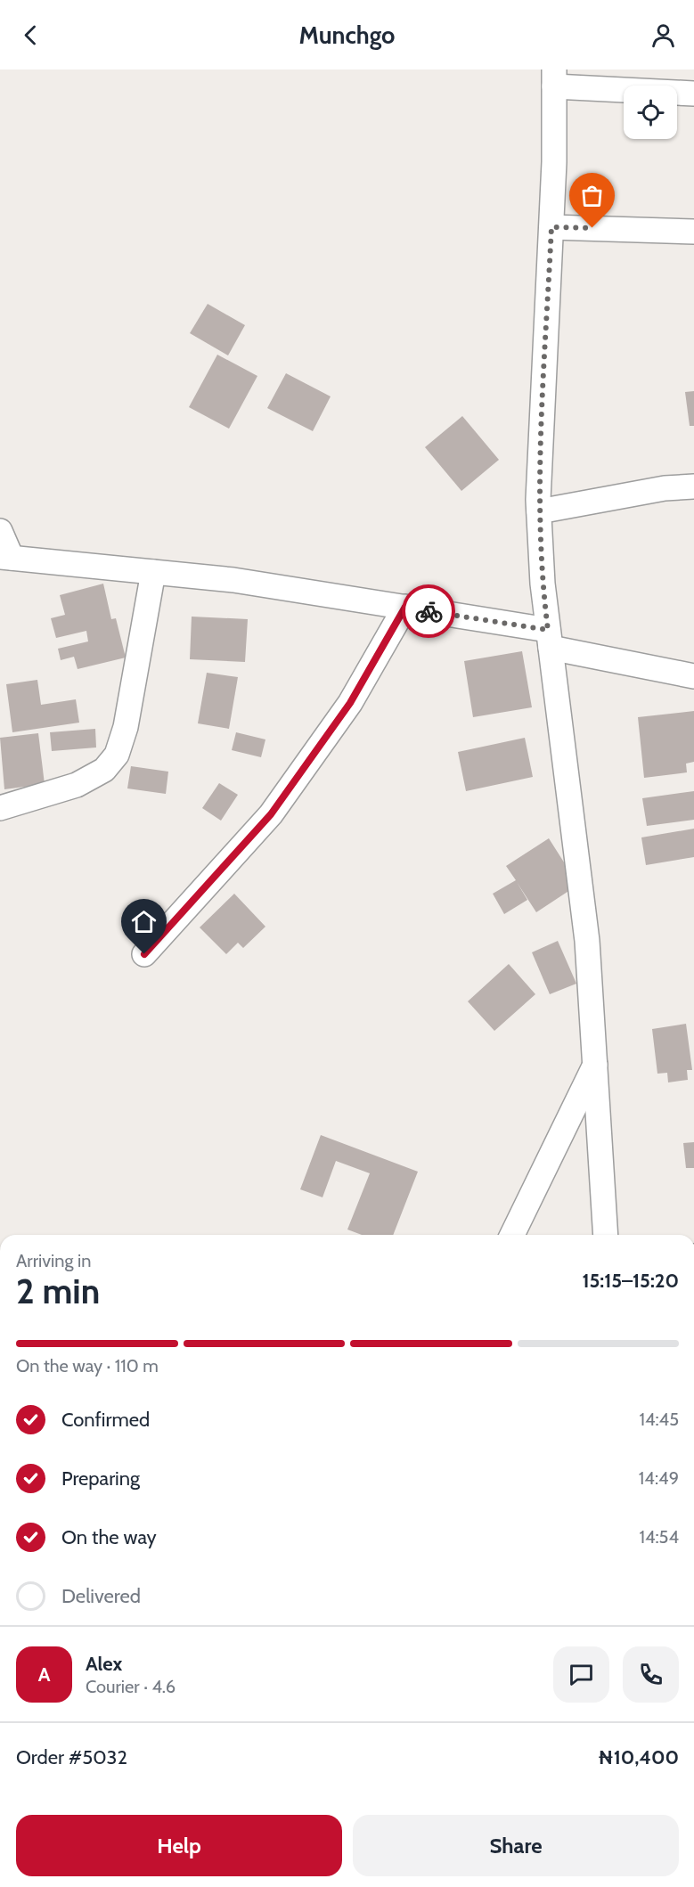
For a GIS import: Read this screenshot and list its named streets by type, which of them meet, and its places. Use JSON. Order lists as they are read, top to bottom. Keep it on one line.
{"page":{"header":"Munchgo","heading":["2 min","Arriving in","15:15–15:20"],"panel":["Alex","Courier · 4.6","Order #5032","₦10,400"],"bar":"On the way · 110 m","list":[["Confirmed","14:45"],["Preparing","14:49"],["On the way","14:54"],"Delivered"],"round":"A","buttons":["Help","Share"]}}
